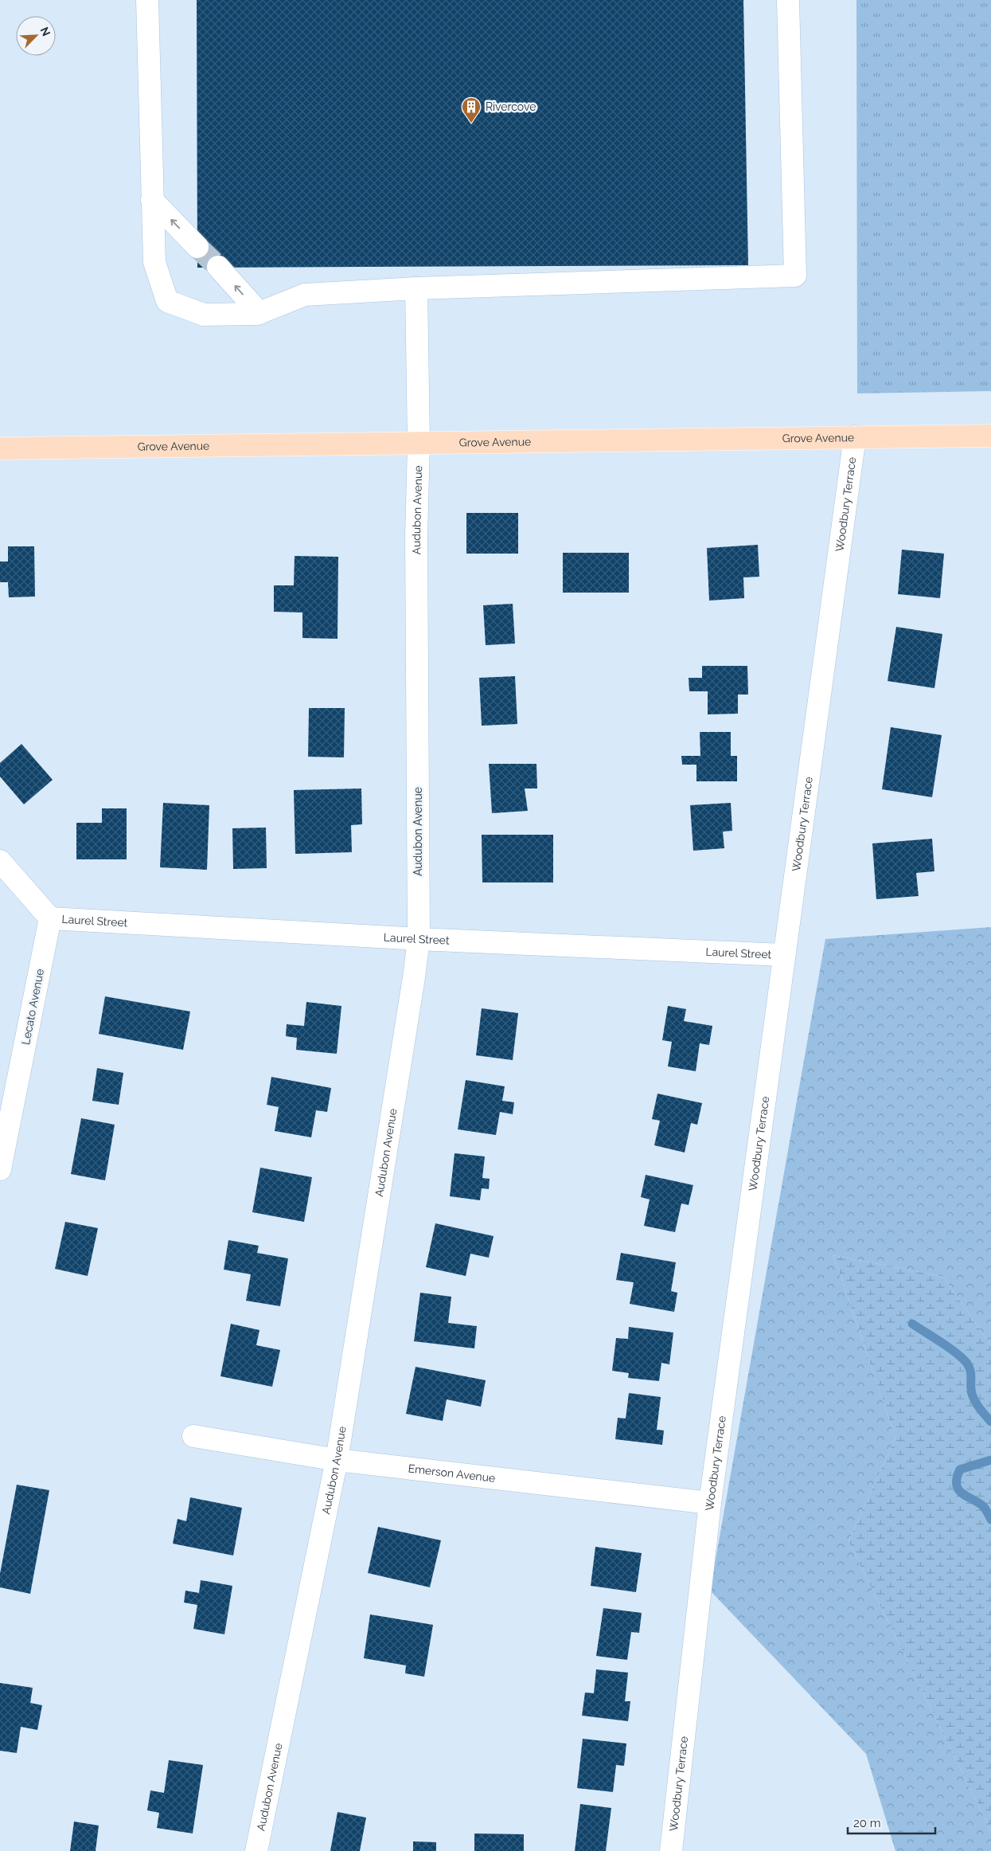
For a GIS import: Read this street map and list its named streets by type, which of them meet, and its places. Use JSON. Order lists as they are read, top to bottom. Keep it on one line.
{"streets":{"main road":["Grove Avenue"],"street":["Woodbury Terrace","Audubon Avenue","Laurel Street","Lecato Avenue","Emerson Avenue"]},"crossings":[["Grove Avenue","Woodbury Terrace"],["Grove Avenue","Audubon Avenue"],["Woodbury Terrace","Laurel Street"],["Woodbury Terrace","Emerson Avenue"],["Audubon Avenue","Laurel Street"],["Audubon Avenue","Emerson Avenue"],["Laurel Street","Lecato Avenue"]],"places":{"building":["Rivercove"]},"scale_bar":"20 m","north":"top right"}
